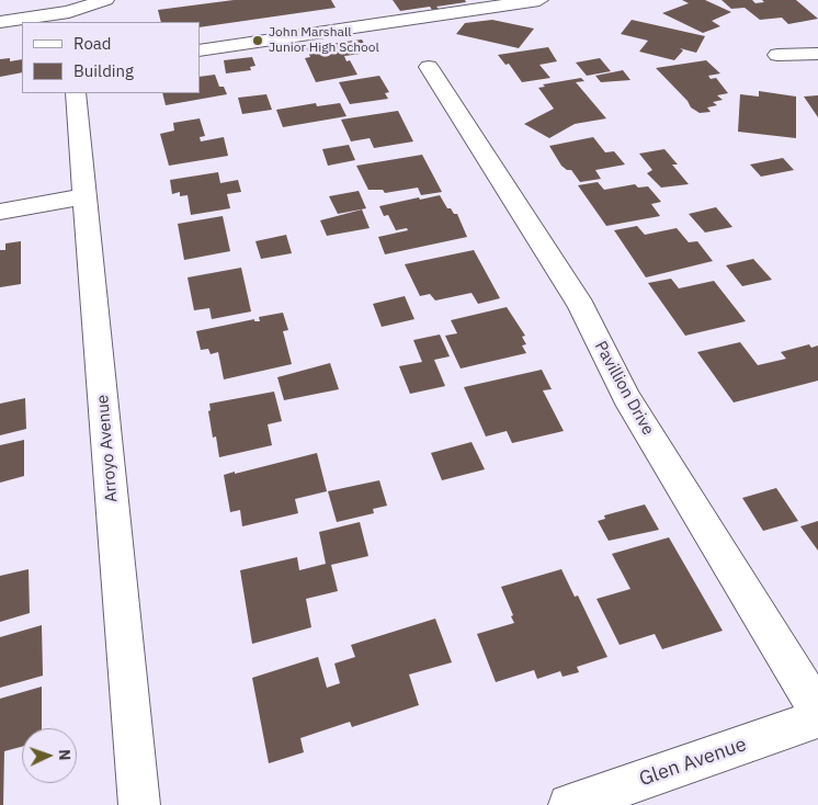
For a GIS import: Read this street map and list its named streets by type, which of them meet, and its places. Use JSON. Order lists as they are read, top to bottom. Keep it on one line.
{"streets":{"street":["Pavillion Drive","Arroyo Avenue","Glen Avenue"]},"places":["John Marshall Junior High School"],"legend":["Road","Building"],"north":"right"}
